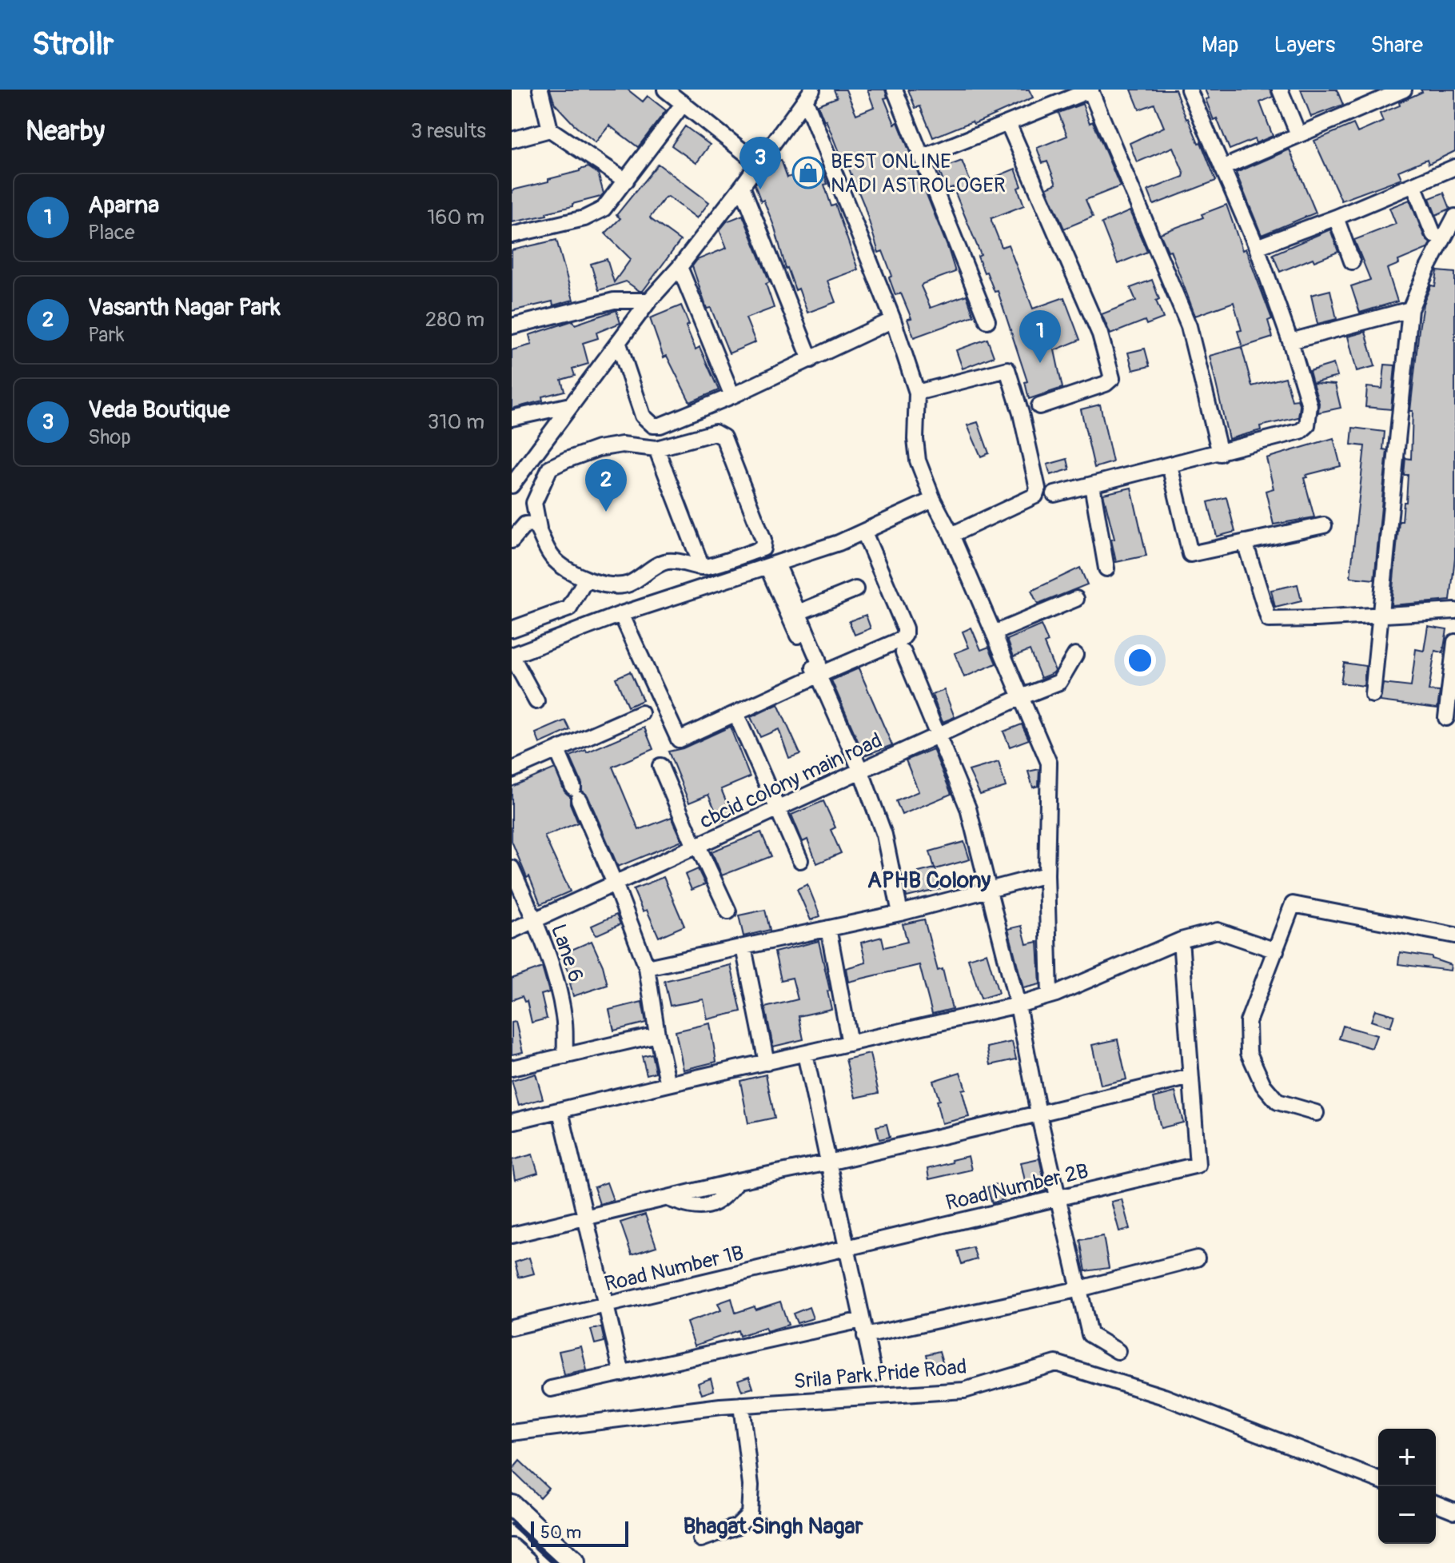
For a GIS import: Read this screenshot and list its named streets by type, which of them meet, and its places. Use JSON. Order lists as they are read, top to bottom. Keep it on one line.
{"streets":{"street":["cbcid colony main road","Lane 6","Road Number 2B","Road Number 1B","Srila Park Pride Road"]},"crossings":[["cbcid colony main road","Lane 6"],["Road Number 2B","Road Number 1B"]],"districts":["APHB Colony","Bhagat Singh Nagar"],"places":{"shop":["BEST ONLINE NADI ASTROLOGER"]},"scale_bar":"50 m","page":{"header":"Strollr","nav":["Map","Layers","Share"],"heading":["Nearby","3 results"],"pins":["3","1","2"],"list":[{"mark":"1","name":"Aparna","note":"Place","value":"160 m"},{"mark":"2","name":"Vasanth Nagar Park","note":"Park","value":"280 m"},{"mark":"3","name":"Veda Boutique","note":"Shop","value":"310 m"}],"map_buttons":["+","−"],"scale":"50 m"}}
